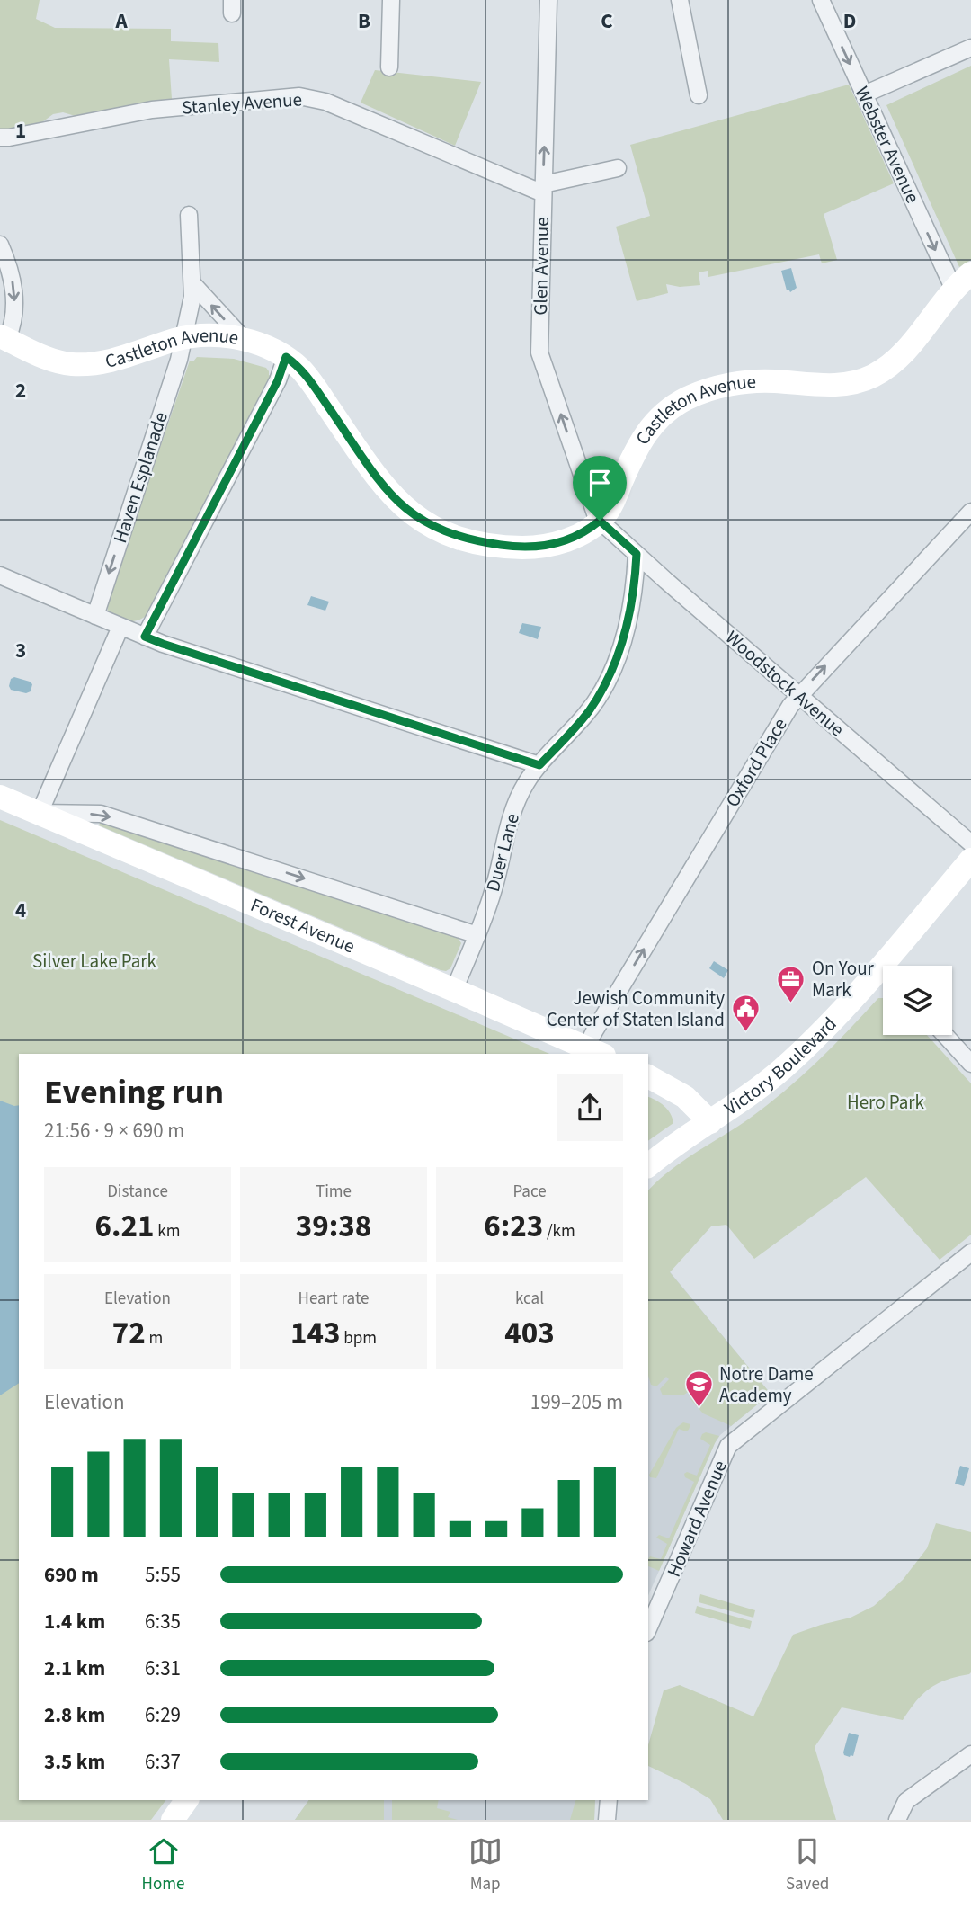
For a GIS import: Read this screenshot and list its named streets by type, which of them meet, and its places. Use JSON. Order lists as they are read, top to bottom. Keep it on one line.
{"streets":{"main road":["Castleton Avenue","Forest Avenue","Victory Boulevard"],"street":["Stanley Avenue","Webster Avenue","Glen Avenue","Haven Esplanade","Woodstock Avenue","Oxford Place","Duer Lane","Howard Avenue"]},"crossings":[["Stanley Avenue","Glen Avenue"],["Webster Avenue","Castleton Avenue"],["Glen Avenue","Castleton Avenue"],["Glen Avenue","Woodstock Avenue"],["Castleton Avenue","Haven Esplanade"],["Castleton Avenue","Woodstock Avenue"],["Woodstock Avenue","Oxford Place"],["Woodstock Avenue","Duer Lane"],["Oxford Place","Forest Avenue"],["Duer Lane","Forest Avenue"]],"one_way":["Webster Avenue","Glen Avenue","Oxford Place"],"parks":["Silver Lake Park","Hero Park"],"places":{"office":["On Your Mark"],"public building":["Jewish Community Center of Staten Island"],"school or university":["Notre Dame Academy"]},"page":{"heading":["Evening run","21:56 · 9 × 690 m"],"stats":[["Distance","6.21 km"],["Time","39:38"],["Pace","6:23 /km"],["Elevation","72 m"],["Heart rate","143 bpm"],["kcal","403"]],"chart":["Elevation","199–205 m"],"list":[{"name":"690 m","note":"5:55"},{"name":"1.4 km","note":"6:35"},{"name":"2.1 km","note":"6:31"},{"name":"2.8 km","note":"6:29"},{"name":"3.5 km","note":"6:37"}],"tabs":["Home","Map","Saved"]},"grid":{"columns":["A","B","C","D"],"rows":["1","2","3","4"]}}
